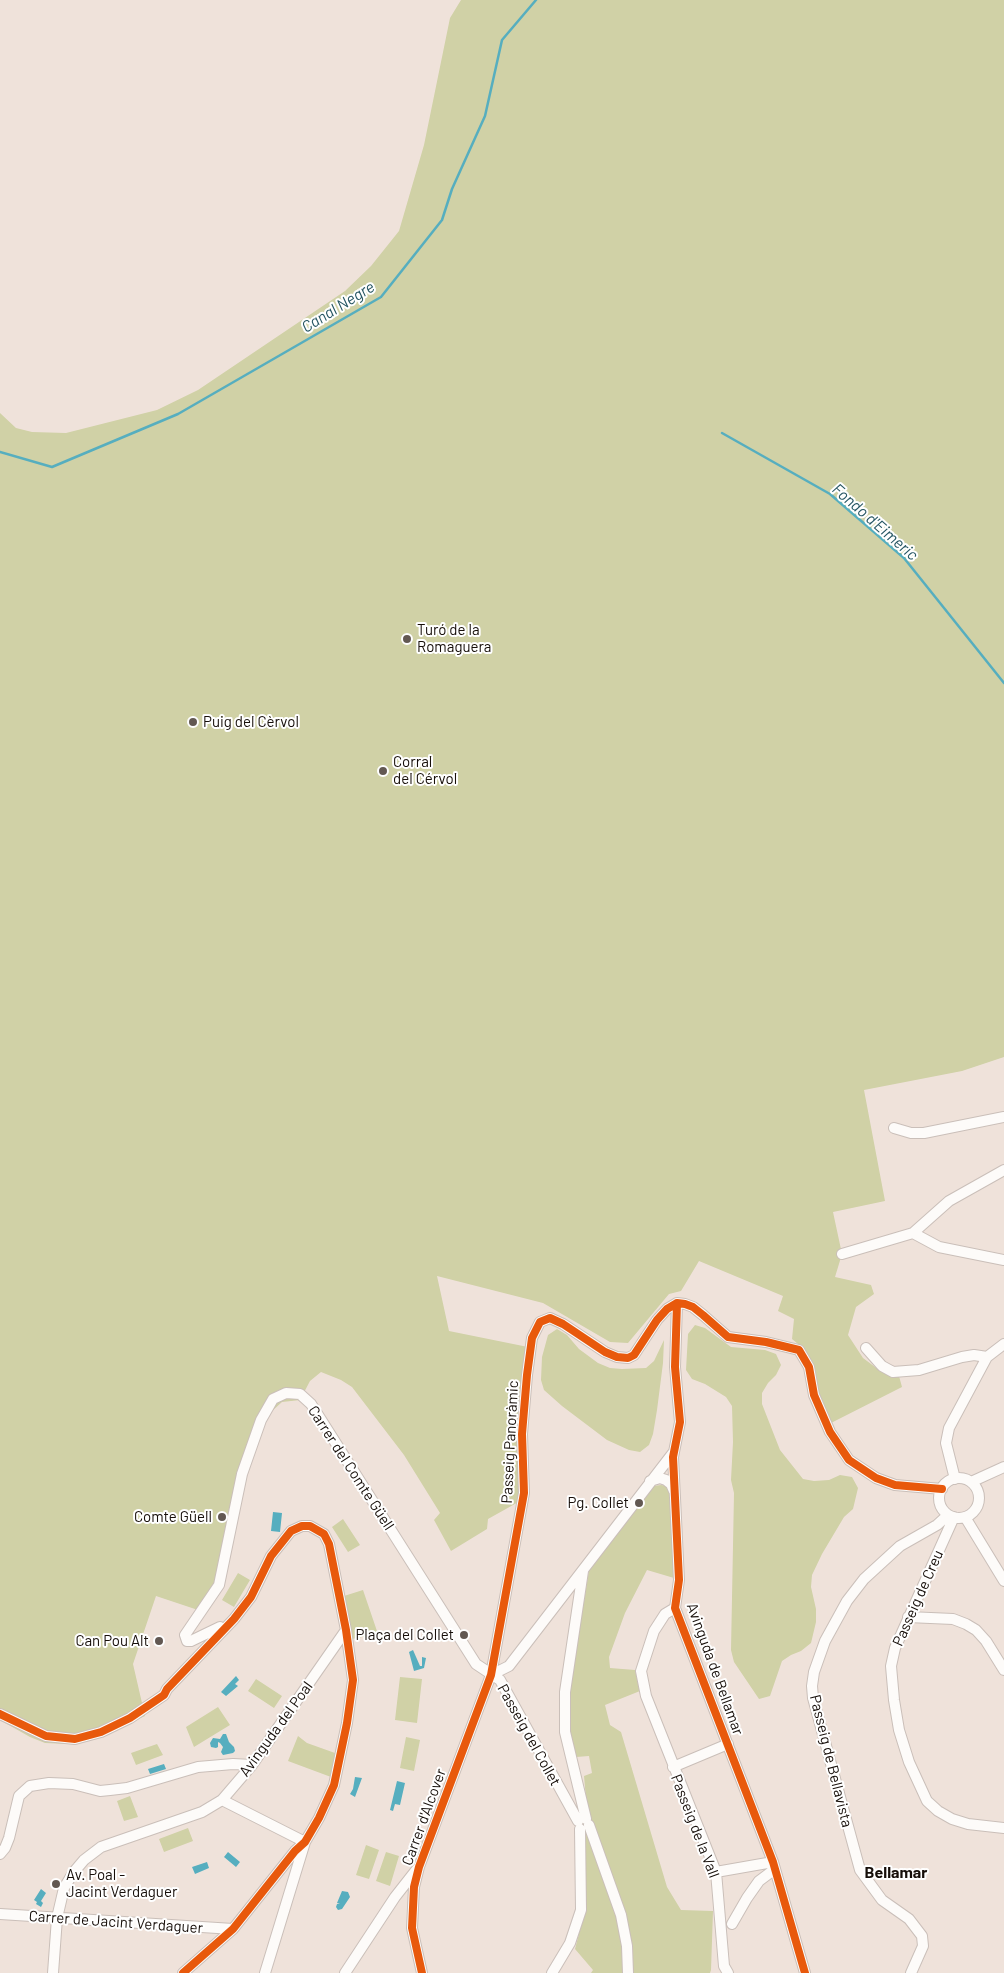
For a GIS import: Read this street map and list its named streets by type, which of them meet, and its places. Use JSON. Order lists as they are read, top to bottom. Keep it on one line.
{"streets":{"street":["Passeig Panoràmic","Carrer del Comte Güell","Passeig de Creu","Avinguda de Bellamar","Avinguda del Poal","Passeig del Collet","Passeig de Bellavista","Carrer d'Alcover","Passeig de la Vall","Carrer de Jacint Verdaguer"]},"crossings":[["Passeig Panoràmic","Carrer del Comte Güell"],["Passeig Panoràmic","Avinguda de Bellamar"],["Passeig Panoràmic","Passeig del Collet"],["Passeig Panoràmic","Carrer d'Alcover"],["Carrer del Comte Güell","Passeig del Collet"],["Carrer del Comte Güell","Carrer d'Alcover"],["Passeig de Creu","Passeig de Bellavista"],["Avinguda de Bellamar","Passeig del Collet"],["Avinguda de Bellamar","Passeig de la Vall"],["Avinguda del Poal","Carrer de Jacint Verdaguer"],["Passeig del Collet","Carrer d'Alcover"]],"districts":["Bellamar"],"water":["Canal Negre","Fondo d'Eimeric"],"places":["Turó de la Romaguera","Puig del Cèrvol","Corral del Cérvol","Pg. Collet","Comte Güell","Plaça del Collet","Can Pou Alt","Av. Poal - Jacint Verdaguer"]}
